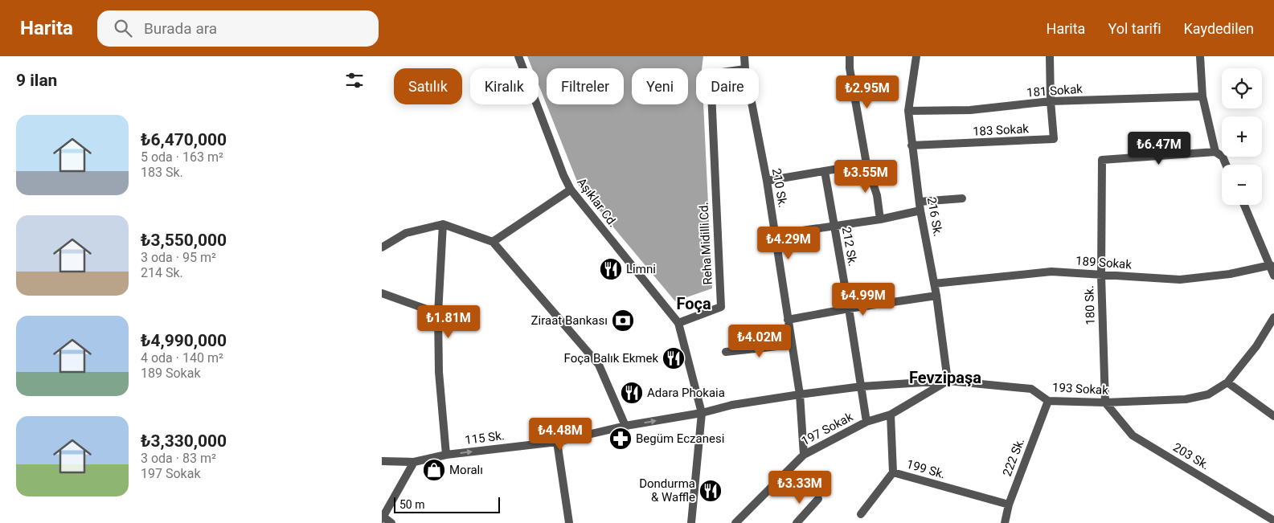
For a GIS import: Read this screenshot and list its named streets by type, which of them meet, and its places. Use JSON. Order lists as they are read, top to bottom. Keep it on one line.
{"streets":{"street":["181 Sokak","183 Sokak","210 Sk.","Aşıklar Cd.","216 Sk.","Reha Midilli Cd.","212 Sk.","189 Sokak","180 Sk.","193 Sokak","197 Sokak","115 Sk.","203 Sk.","222 Sk.","199 Sk."]},"crossings":[["181 Sokak","183 Sokak"],["181 Sokak","216 Sk."],["183 Sokak","216 Sk."],["210 Sk.","193 Sokak"],["210 Sk.","197 Sokak"],["Aşıklar Cd.","Reha Midilli Cd."],["216 Sk.","189 Sokak"],["216 Sk.","193 Sokak"],["216 Sk.","197 Sokak"],["212 Sk.","193 Sokak"],["212 Sk.","197 Sokak"],["189 Sokak","180 Sk."],["180 Sk.","193 Sokak"],["180 Sk.","203 Sk."],["193 Sokak","197 Sokak"],["193 Sokak","115 Sk."],["193 Sokak","203 Sk."],["193 Sokak","222 Sk."],["197 Sokak","199 Sk."],["222 Sk.","199 Sk."]],"one_way":["115 Sk."],"districts":["Foça","Fevzipaşa"],"places":{"restaurant":["Limni","Foça Balık Ekmek","Adara Phokaia","Dondurma & Waffle"],"bank":["Ziraat Bankası"],"pharmacy":["Begüm Eczanesi"],"shop":["Moralı"]},"scale_bar":"50 m","page":{"header":"Harita","search":"Burada ara","nav":["Harita","Yol tarifi","Kaydedilen"],"heading":"9 ilan","map_buttons":["+","−"],"chip":["Satılık","Kiralık","Filtreler","Yeni","Daire"],"price":["₺2.95M","₺6.47M","₺3.55M","₺4.29M","₺4.99M","₺1.81M","₺4.02M","₺4.48M","₺3.33M"],"list":[{"name":"₺6,470,000","note":"5 oda · 163 m² · 183 Sk."},{"name":"₺3,550,000","note":"3 oda · 95 m² · 214 Sk."},{"name":"₺4,990,000","note":"4 oda · 140 m² · 189 Sokak"},{"name":"₺3,330,000","note":"3 oda · 83 m² · 197 Sokak"}],"scale":"50 m"}}
